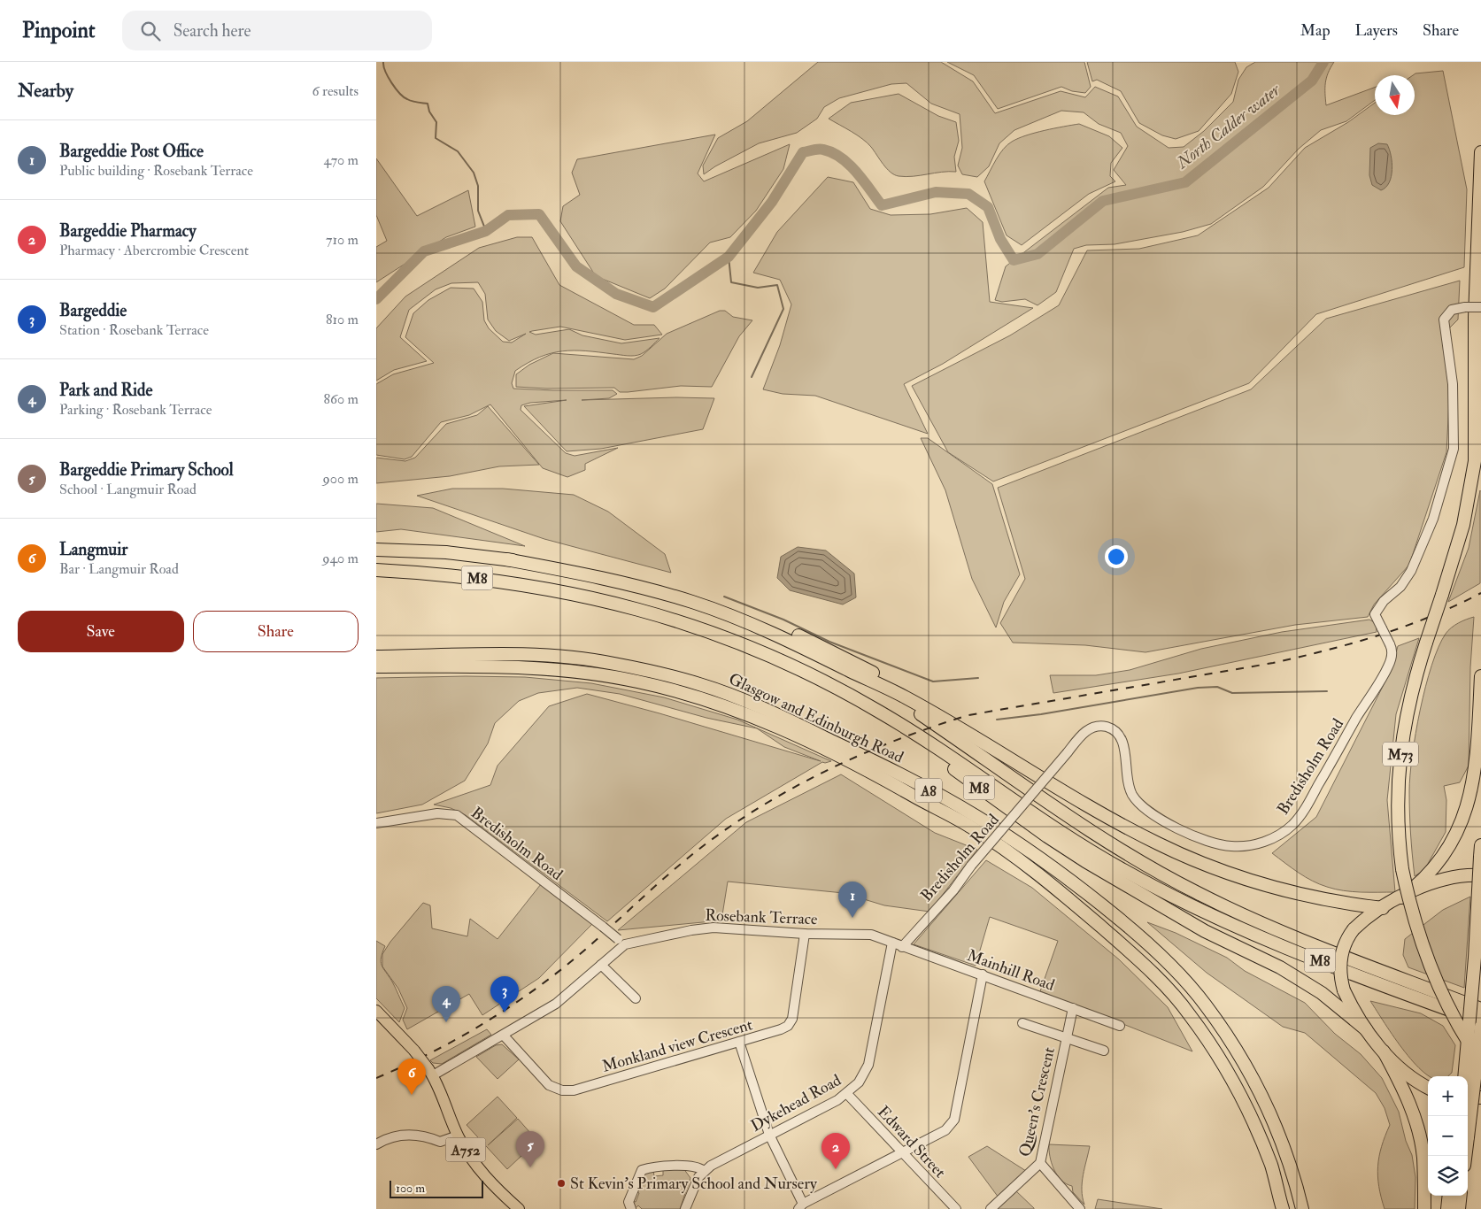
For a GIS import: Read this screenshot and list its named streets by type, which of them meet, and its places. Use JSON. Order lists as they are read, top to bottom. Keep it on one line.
{"streets":{"highway":["M8","Glasgow and Edinburgh Road","M73","A8"],"main road":["A752"],"street":["Bredisholm Road","Rosebank Terrace","Mainhill Road","Monkland view Crescent","Queen's Crescent","Dykehead Road","Edward Street"]},"crossings":[["Bredisholm Road","Rosebank Terrace"],["Bredisholm Road","Mainhill Road"],["Rosebank Terrace","Mainhill Road"],["Rosebank Terrace","Monkland view Crescent"],["Rosebank Terrace","Dykehead Road"],["Rosebank Terrace","A752"],["Mainhill Road","Queen's Crescent"],["Mainhill Road","Dykehead Road"],["Dykehead Road","Edward Street"]],"water":["North Calder water"],"places":["St Kevin's Primary School and Nursery"],"scale_bar":"100 m","north":"bottom","page":{"header":"Pinpoint","search":"Search here","nav":["Map","Layers","Share"],"heading":["Nearby","6 results"],"list":[{"mark":"1","name":"Bargeddie Post Office","note":"Public building · Rosebank Terrace","value":"470 m"},{"mark":"2","name":"Bargeddie Pharmacy","note":"Pharmacy · Abercrombie Crescent","value":"710 m"},{"mark":"3","name":"Bargeddie","note":"Station · Rosebank Terrace","value":"810 m"},{"mark":"4","name":"Park and Ride","note":"Parking · Rosebank Terrace","value":"860 m"},{"mark":"5","name":"Bargeddie Primary School","note":"School · Langmuir Road","value":"900 m"},{"mark":"6","name":"Langmuir","note":"Bar · Langmuir Road","value":"940 m"}],"buttons":["Save","Share"],"pins":["1","3","4","6","5","2"],"map_buttons":["+","−"],"scale":"100 m"}}
